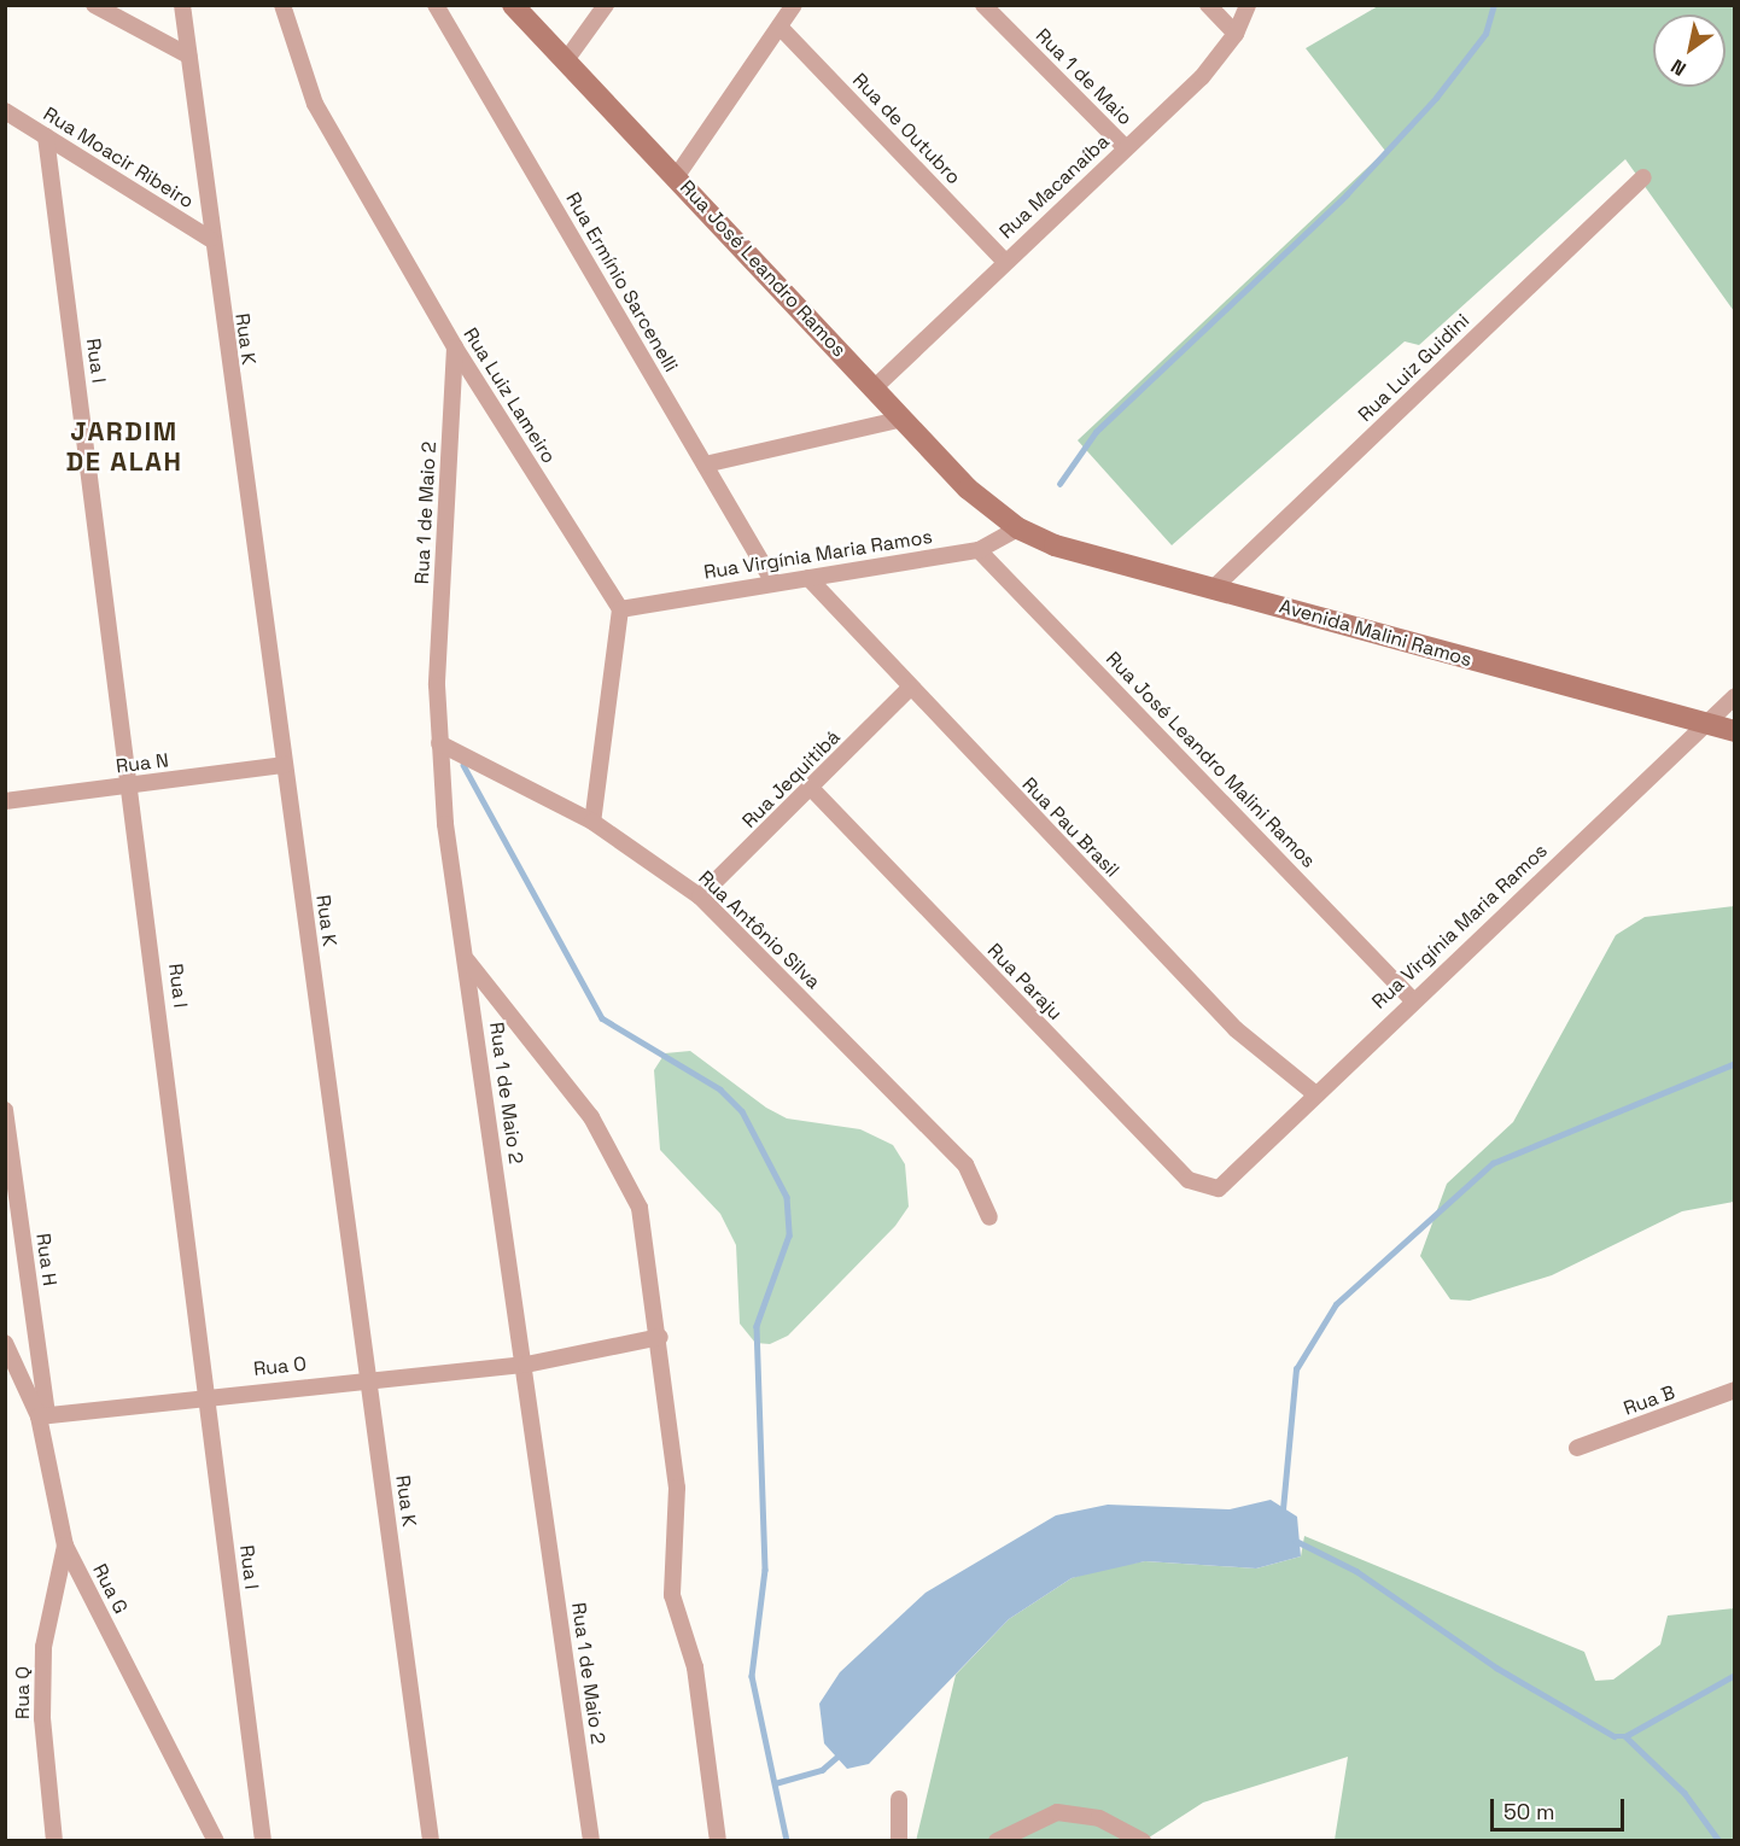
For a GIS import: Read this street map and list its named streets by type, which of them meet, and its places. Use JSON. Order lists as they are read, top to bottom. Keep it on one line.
{"streets":{"street":["Rua 1 de Maio","Rua de Outubro","Rua Moacir Ribeiro","Rua Macanaíba","Rua José Leandro Ramos","Rua Ermínio Sarcenelli","Rua K","Rua I","Rua Luiz Guidini","Rua Luiz Lameiro","Rua 1 de Maio 2","Rua Virgínia Maria Ramos","Avenida Malini Ramos","Rua José Leandro Malini Ramos","Rua N","Rua Jequitibá","Rua Pau Brasil","Rua Antônio Silva","Rua Paraju","Rua H","Rua O","Rua B","Rua G","Rua Q"]},"crossings":[["Rua 1 de Maio","Rua Macanaíba"],["Rua de Outubro","Rua Macanaíba"],["Rua Moacir Ribeiro","Rua K"],["Rua Moacir Ribeiro","Rua I"],["Rua Macanaíba","Rua José Leandro Ramos"],["Rua José Leandro Ramos","Rua Virgínia Maria Ramos"],["Rua José Leandro Ramos","Avenida Malini Ramos"],["Rua Ermínio Sarcenelli","Rua Virgínia Maria Ramos"],["Rua K","Rua N"],["Rua K","Rua O"],["Rua I","Rua N"],["Rua I","Rua O"],["Rua Luiz Guidini","Avenida Malini Ramos"],["Rua Luiz Lameiro","Rua 1 de Maio 2"],["Rua Luiz Lameiro","Rua Virgínia Maria Ramos"],["Rua 1 de Maio 2","Rua Antônio Silva"],["Rua 1 de Maio 2","Rua O"],["Rua Virgínia Maria Ramos","Avenida Malini Ramos"],["Rua Virgínia Maria Ramos","Rua José Leandro Malini Ramos"],["Rua Virgínia Maria Ramos","Rua Pau Brasil"],["Rua Virgínia Maria Ramos","Rua Paraju"],["Rua Jequitibá","Rua Pau Brasil"],["Rua Jequitibá","Rua Antônio Silva"],["Rua Jequitibá","Rua Paraju"],["Rua H","Rua O"],["Rua H","Rua G"],["Rua O","Rua G"],["Rua G","Rua Q"]],"districts":["JARDIM DE ALAH"],"scale_bar":"50 m","north":"bottom left"}
